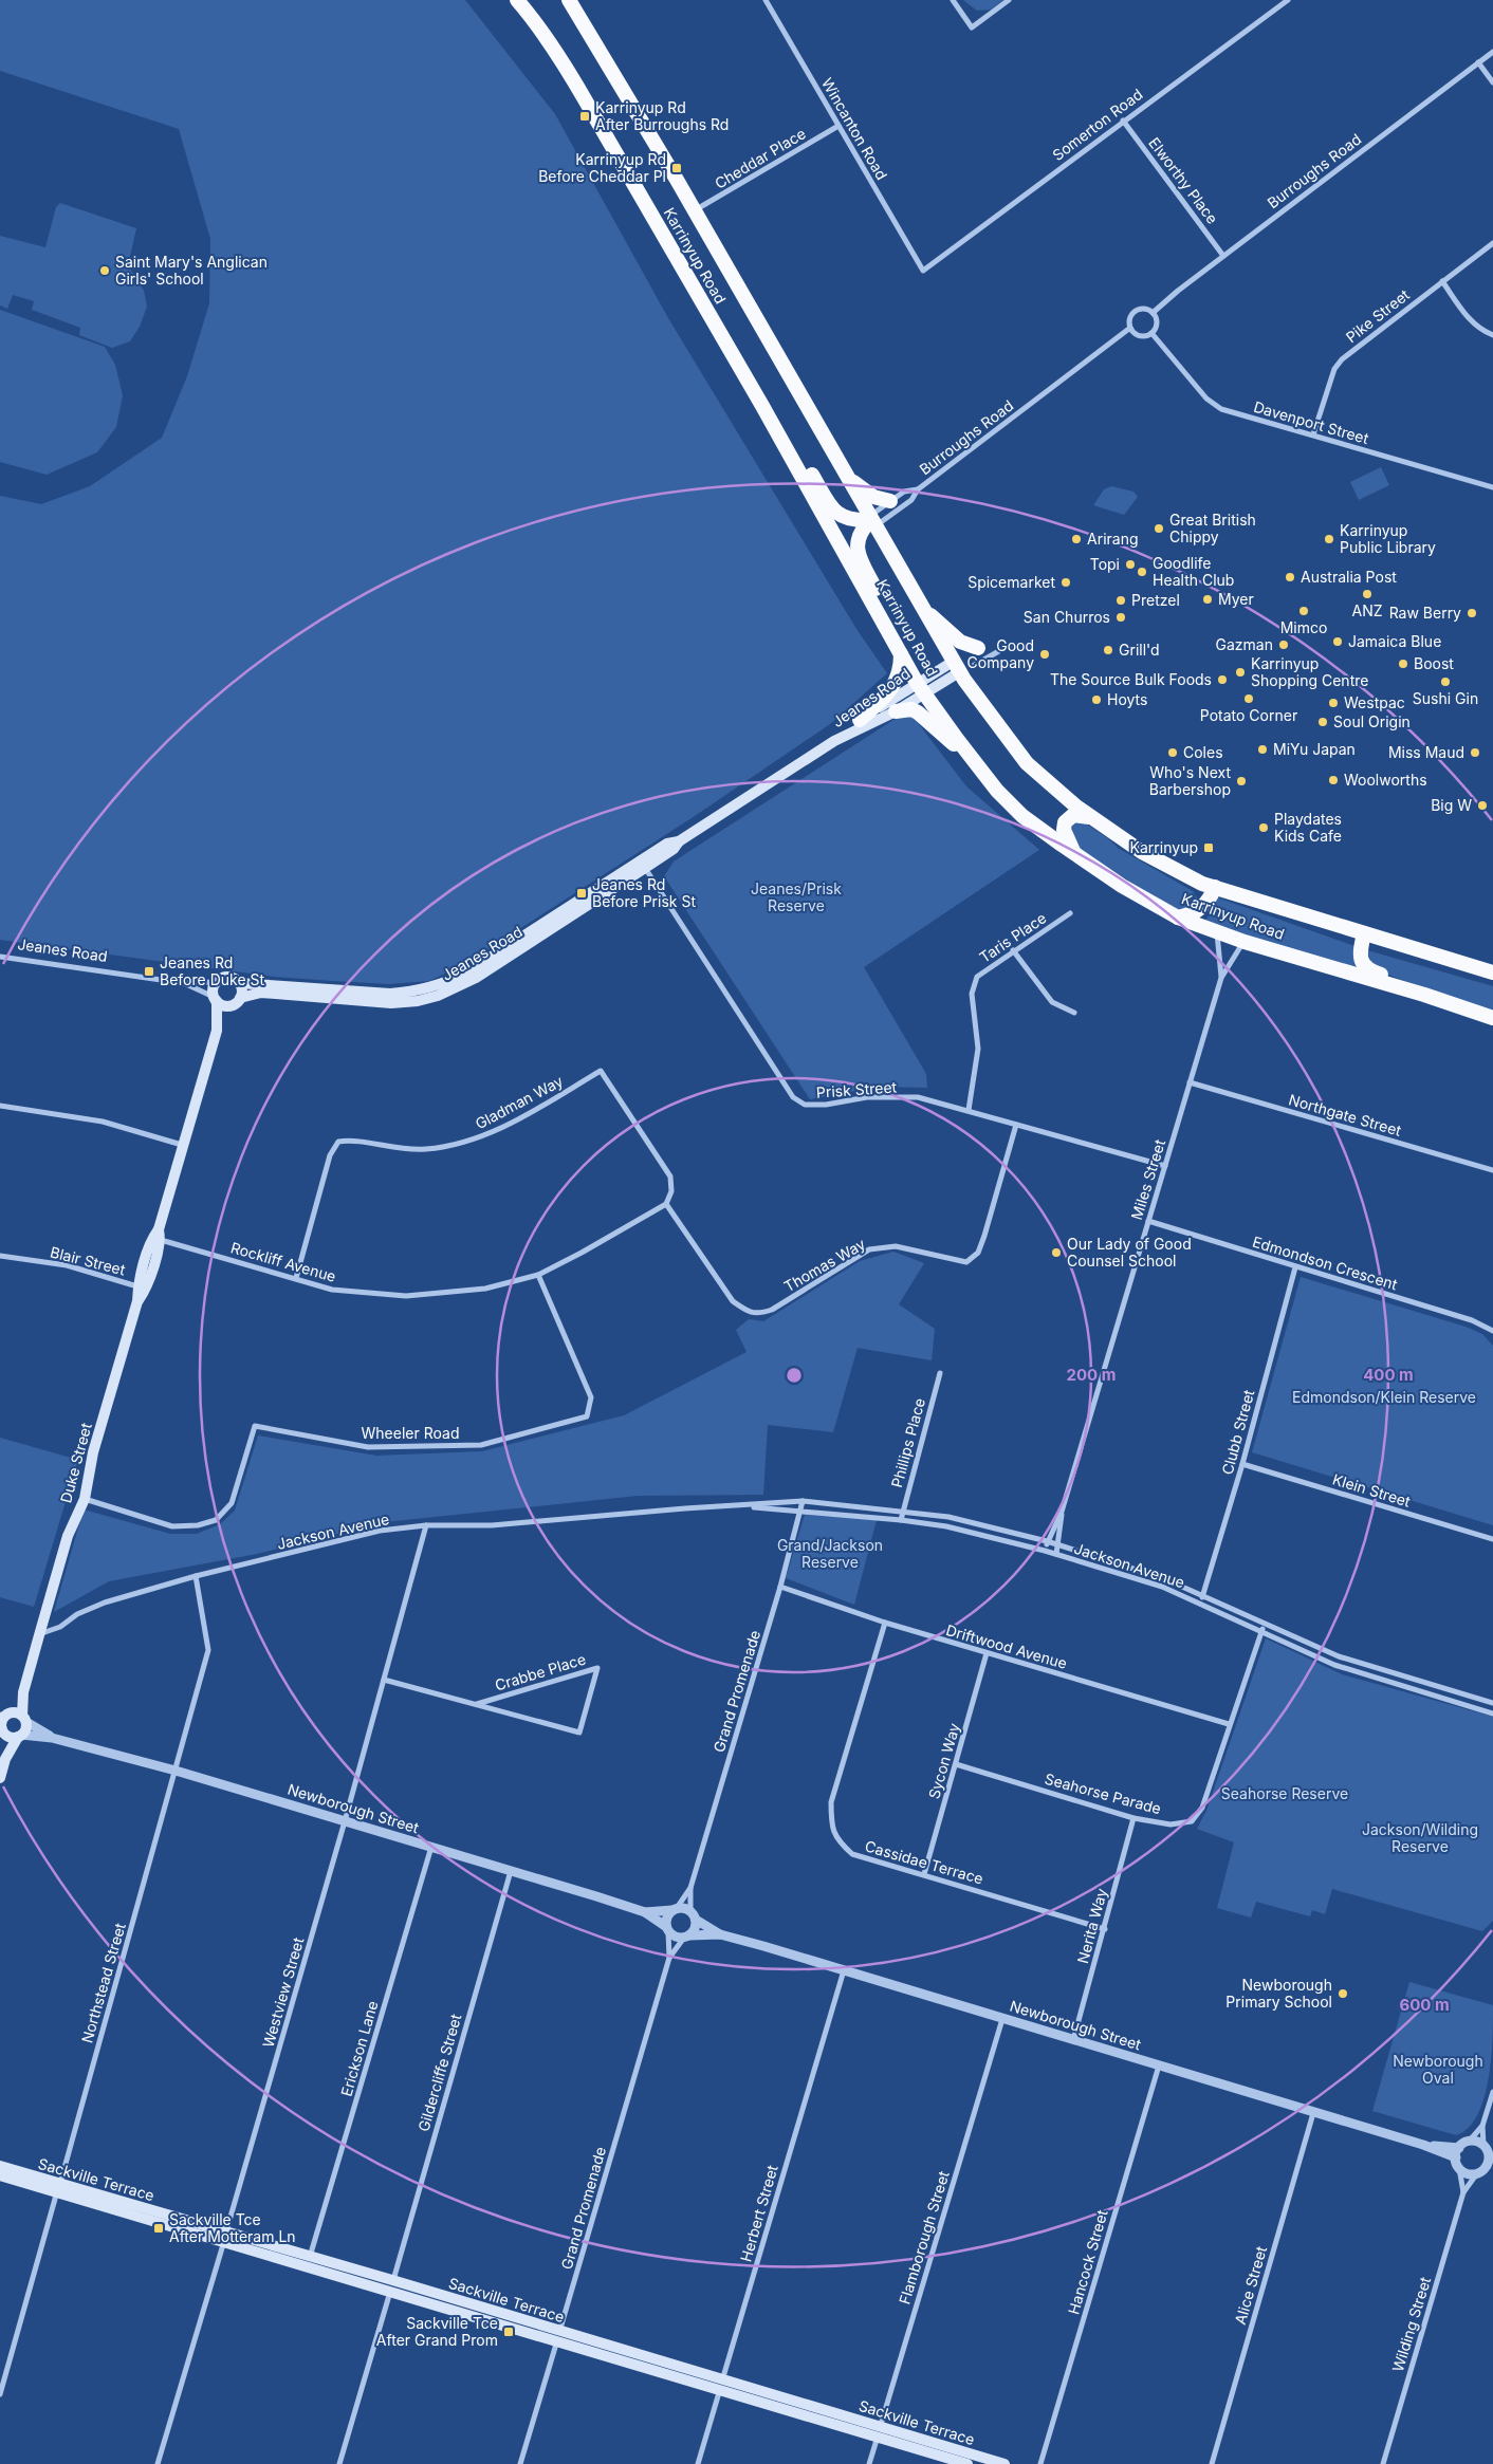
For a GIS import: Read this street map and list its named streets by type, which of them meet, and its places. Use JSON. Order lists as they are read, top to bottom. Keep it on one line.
{"streets":{"highway":["Karrinyup Road"],"main road":["Jeanes Road","Duke Street","Sackville Terrace"],"street":["Somerton Road","Wincanton Road","Cheddar Place","Burroughs Road","Elworthy Place","Pike Street","Davenport Street","Taris Place","Prisk Street","Gladman Way","Northgate Street","Miles Street","Blair Street","Rockliff Avenue","Edmondson Crescent","Thomas Way","Clubb Street","Wheeler Road","Phillips Place","Klein Street","Jackson Avenue","Driftwood Avenue","Crabbe Place","Grand Promenade","Sycon Way","Seahorse Parade","Newborough Street","Cassidae Terrace","Nerita Way","Northstead Street","Westview Street","Erickson Lane","Gildercliffe Street","Herbert Street","Flamborough Street","Hancock Street","Alice Street","Wilding Street"]},"crossings":[["Somerton Road","Wincanton Road"],["Somerton Road","Elworthy Place"],["Wincanton Road","Cheddar Place"],["Cheddar Place","Karrinyup Road"],["Burroughs Road","Elworthy Place"],["Burroughs Road","Karrinyup Road"],["Burroughs Road","Davenport Street"],["Karrinyup Road","Jeanes Road"],["Karrinyup Road","Miles Street"],["Pike Street","Davenport Street"],["Jeanes Road","Prisk Street"],["Jeanes Road","Duke Street"],["Taris Place","Prisk Street"],["Prisk Street","Miles Street"],["Prisk Street","Thomas Way"],["Gladman Way","Rockliff Avenue"],["Gladman Way","Thomas Way"],["Northgate Street","Miles Street"],["Miles Street","Edmondson Crescent"],["Miles Street","Jackson Avenue"],["Blair Street","Duke Street"],["Rockliff Avenue","Thomas Way"],["Rockliff Avenue","Wheeler Road"],["Rockliff Avenue","Duke Street"],["Edmondson Crescent","Clubb Street"],["Clubb Street","Klein Street"],["Clubb Street","Jackson Avenue"],["Wheeler Road","Duke Street"],["Phillips Place","Jackson Avenue"],["Duke Street","Jackson Avenue"],["Duke Street","Newborough Street"],["Jackson Avenue","Grand Promenade"],["Jackson Avenue","Seahorse Parade"],["Jackson Avenue","Northstead Street"],["Jackson Avenue","Westview Street"],["Driftwood Avenue","Grand Promenade"],["Driftwood Avenue","Sycon Way"],["Driftwood Avenue","Seahorse Parade"],["Driftwood Avenue","Cassidae Terrace"],["Crabbe Place","Westview Street"],["Grand Promenade","Newborough Street"],["Grand Promenade","Sackville Terrace"],["Sycon Way","Seahorse Parade"],["Sycon Way","Cassidae Terrace"],["Seahorse Parade","Nerita Way"],["Newborough Street","Nerita Way"],["Newborough Street","Northstead Street"],["Newborough Street","Westview Street"],["Newborough Street","Erickson Lane"],["Newborough Street","Gildercliffe Street"],["Newborough Street","Herbert Street"],["Newborough Street","Flamborough Street"],["Newborough Street","Hancock Street"],["Newborough Street","Alice Street"],["Newborough Street","Wilding Street"],["Cassidae Terrace","Nerita Way"],["Northstead Street","Sackville Terrace"],["Westview Street","Sackville Terrace"],["Erickson Lane","Sackville Terrace"],["Gildercliffe Street","Sackville Terrace"],["Sackville Terrace","Herbert Street"],["Sackville Terrace","Flamborough Street"]],"parks":["Jeanes/Prisk Reserve","Edmondson/Klein Reserve","Grand/Jackson Reserve","Seahorse Reserve","Jackson/Wilding Reserve","Newborough Oval"],"places":{"transit":["Karrinyup Rd After Burroughs Rd","Karrinyup Rd Before Cheddar Pl","Karrinyup","Jeanes Rd Before Prisk St","Jeanes Rd Before Duke St","Sackville Tce After Motteram Ln","Sackville Tce After Grand Prom"],"other":["Saint Mary's Anglican Girls' School","Great British Chippy","Arirang","Karrinyup Public Library","Topi","Goodlife Health Club","Australia Post","Spicemarket","ANZ","Myer","Pretzel","Mimco","Raw Berry","San Churros","Jamaica Blue","Gazman","Grill'd","Good Company","Boost","Karrinyup Shopping Centre","The Source Bulk Foods","Sushi Gin","Potato Corner","Hoyts","Westpac","Soul Origin","MiYu Japan","Coles","Miss Maud","Woolworths","Who's Next Barbershop","Big W","Playdates Kids Cafe","Our Lady of Good Counsel School","Newborough Primary School"]},"rings":["200 m","400 m","600 m"]}
